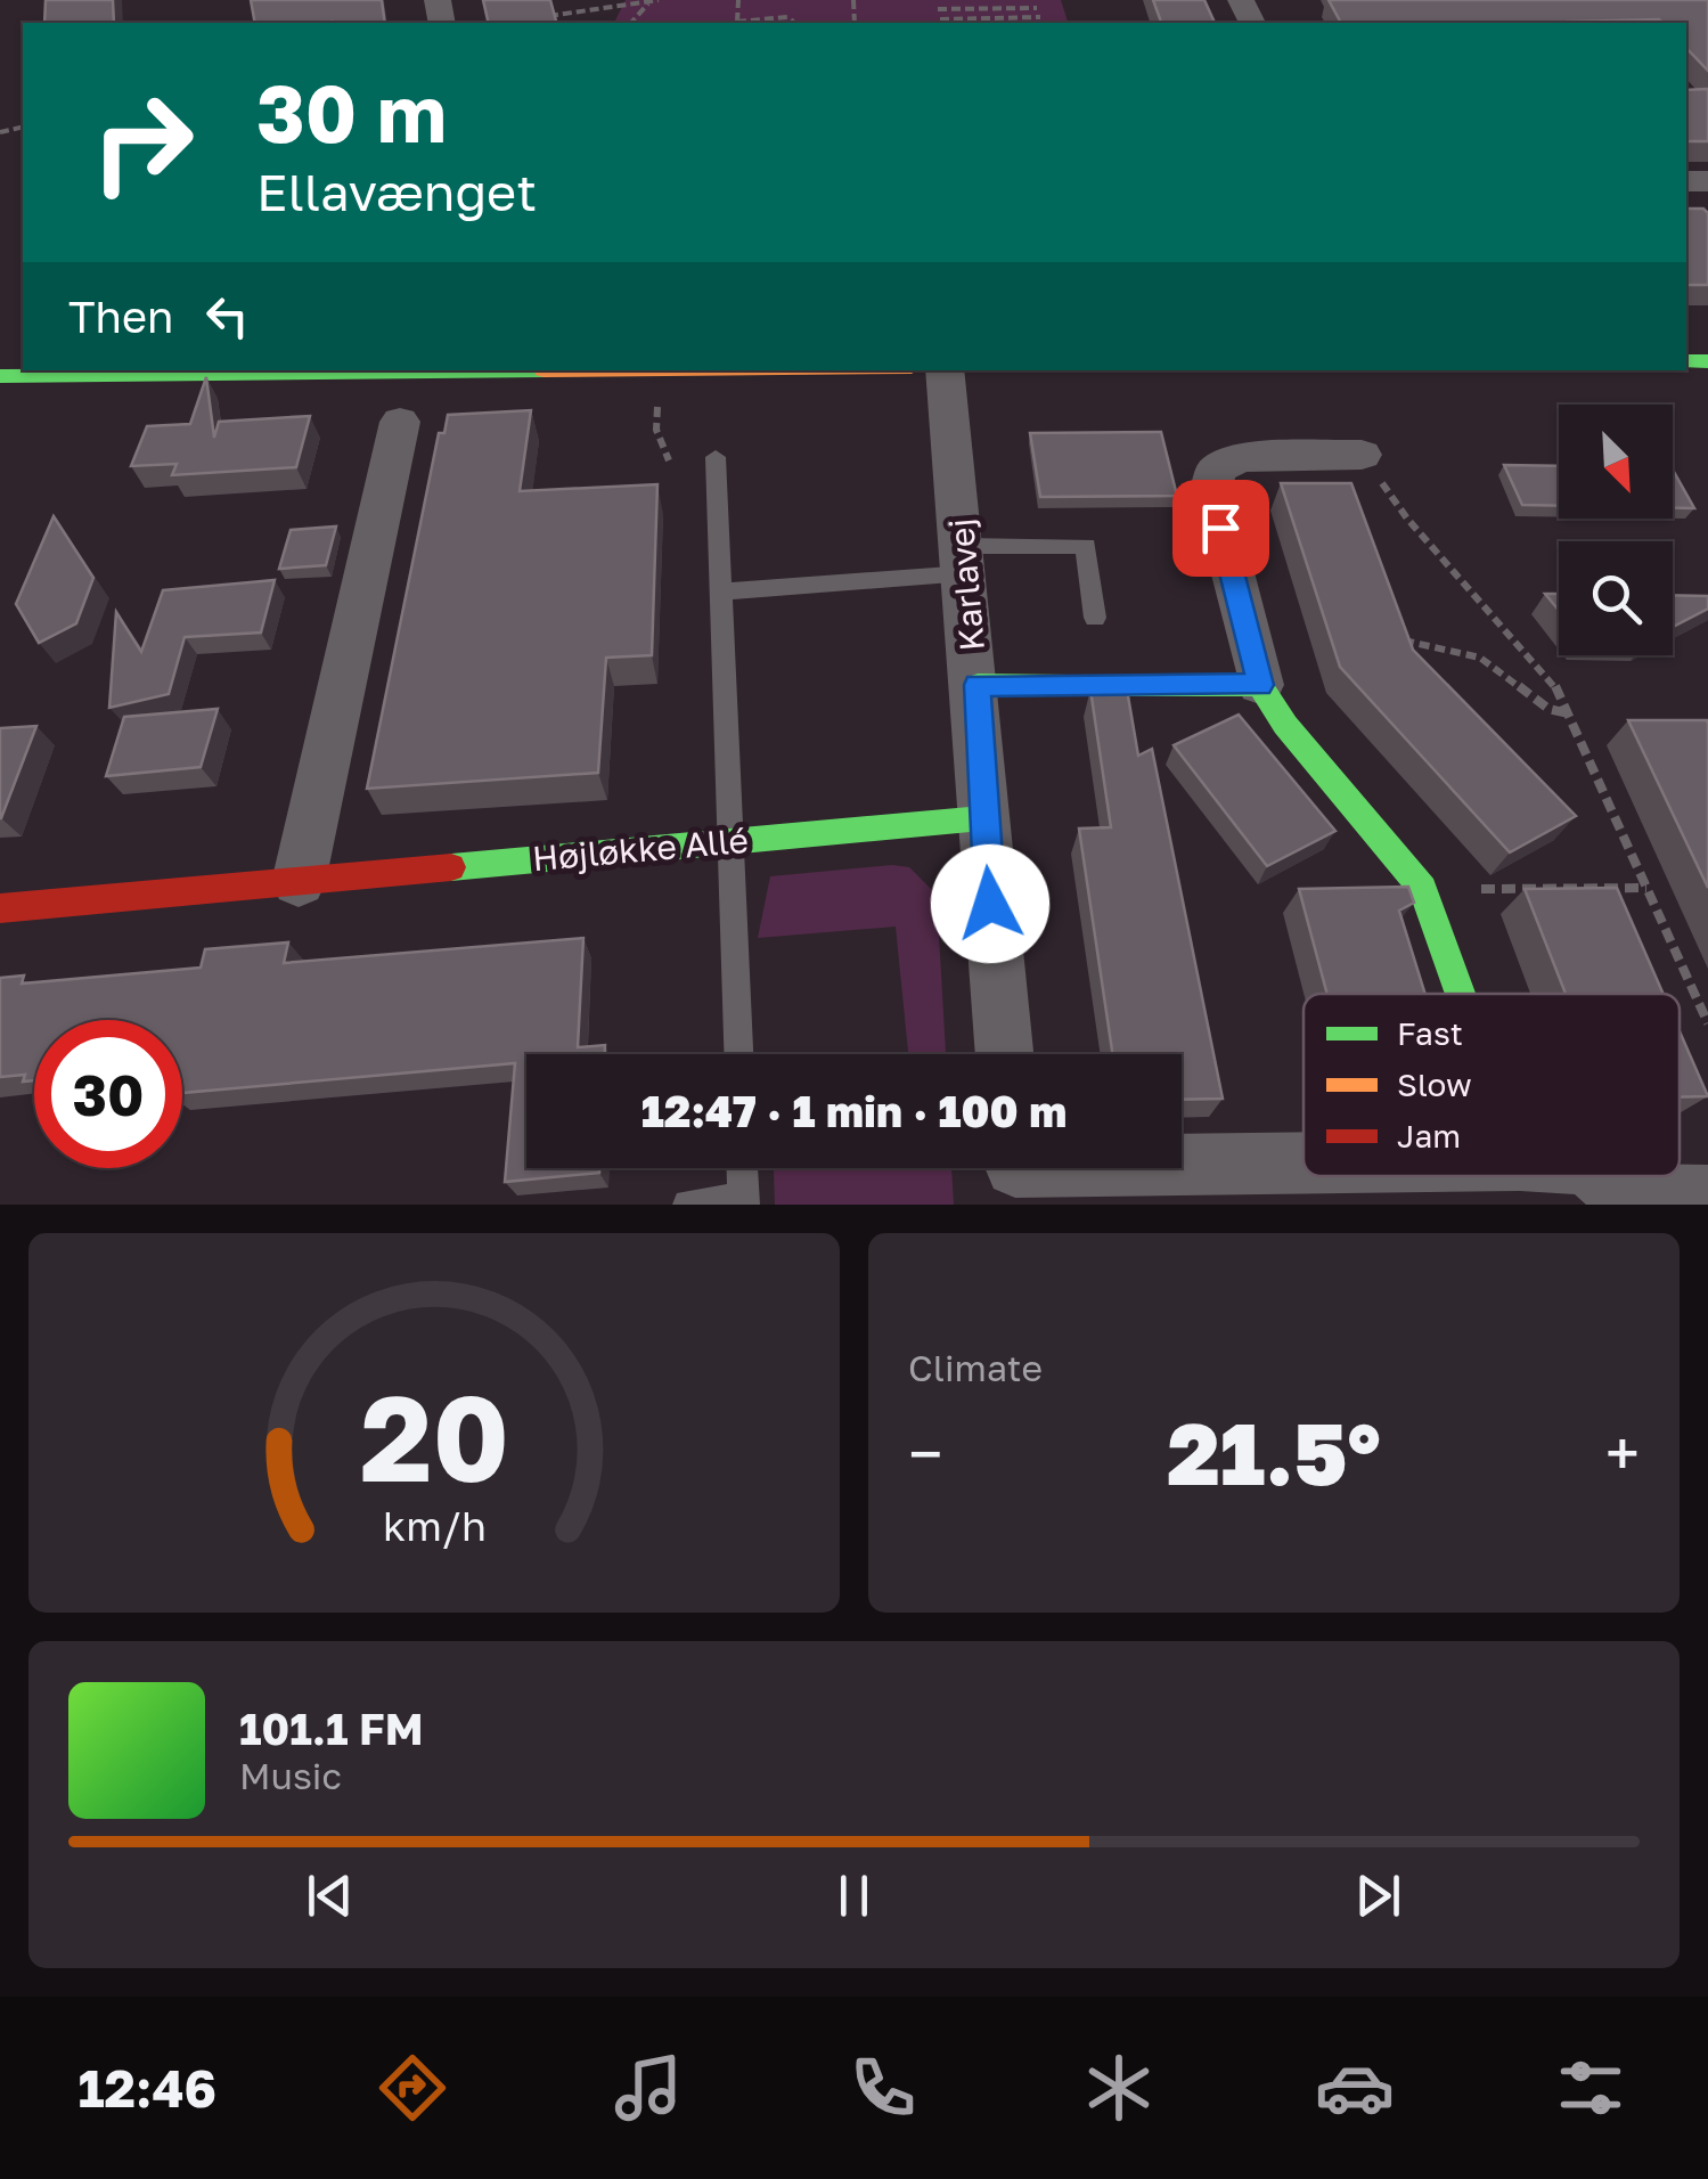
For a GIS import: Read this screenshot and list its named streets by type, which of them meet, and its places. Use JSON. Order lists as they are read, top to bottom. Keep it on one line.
{"streets":{"street":["Karlavej","Højløkke Allé"]},"crossings":[["Karlavej","Højløkke Allé"]],"legend":["Fast","Slow","Jam"],"north":"bottom right","page":{"turn":["30 m","Ellavænget"],"then":"Then","limit":"30","trip":"12:47 · 1 min · 100 m","tile":"Climate","heat":["−","21.5°","+"],"song":["101.1 FM","Music"],"tabs":"12:46","gauge":["20","km/h"]}}
